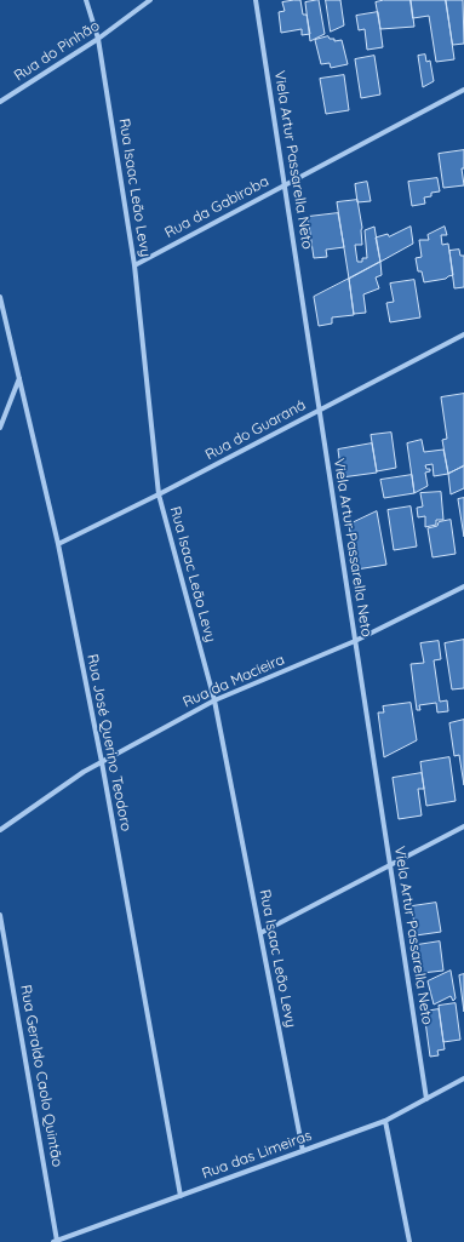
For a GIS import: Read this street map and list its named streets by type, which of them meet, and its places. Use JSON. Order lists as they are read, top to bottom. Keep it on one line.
{"streets":{"street":["Rua do Pinhão","Viela Artur Passarella Neto","Rua Isaac Leão Levy","Rua da Gabiroba","Rua do Guaraná","Rua da Macieira","Rua José Querino Teodoro","Rua Geraldo Caolo Quintão","Rua das Limeiras"]},"crossings":[["Rua do Pinhão","Rua Isaac Leão Levy"],["Viela Artur Passarella Neto","Rua da Gabiroba"],["Viela Artur Passarella Neto","Rua do Guaraná"],["Viela Artur Passarella Neto","Rua da Macieira"],["Viela Artur Passarella Neto","Rua das Limeiras"],["Rua Isaac Leão Levy","Rua da Gabiroba"],["Rua Isaac Leão Levy","Rua do Guaraná"],["Rua Isaac Leão Levy","Rua da Macieira"],["Rua Isaac Leão Levy","Rua das Limeiras"],["Rua do Guaraná","Rua José Querino Teodoro"],["Rua da Macieira","Rua José Querino Teodoro"],["Rua José Querino Teodoro","Rua das Limeiras"],["Rua Geraldo Caolo Quintão","Rua das Limeiras"]]}
